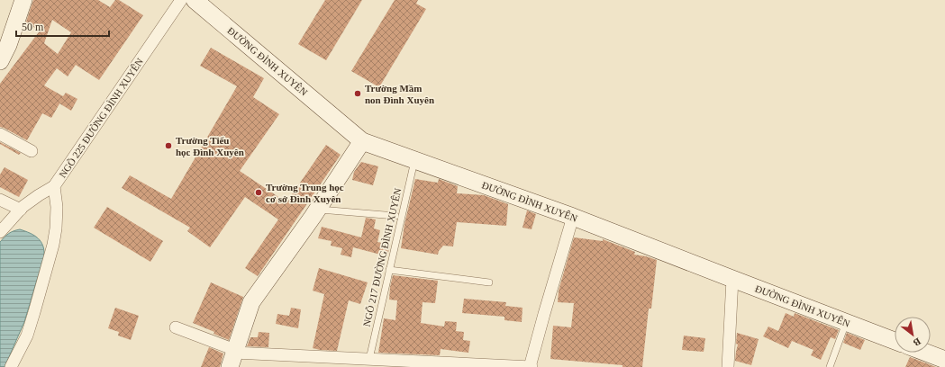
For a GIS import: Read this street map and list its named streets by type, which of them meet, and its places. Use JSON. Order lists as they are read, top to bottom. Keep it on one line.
{"streets":{"street":["ĐƯỜNG ĐÌNH XUYÊN","NGÕ 225 ĐƯỜNG ĐÌNH XUYÊN"],"lane":["NGÕ 217 ĐƯỜNG ĐÌNH XUYÊN"]},"crossings":[["ĐƯỜNG ĐÌNH XUYÊN","NGÕ 217 ĐƯỜNG ĐÌNH XUYÊN"]],"places":["Trường Mầm non Đình Xuyên","Trường Tiểu học Đình Xuyên","Trường Trung học cơ sở Đình Xuyên"],"scale_bar":"50 m","north":"bottom right"}
